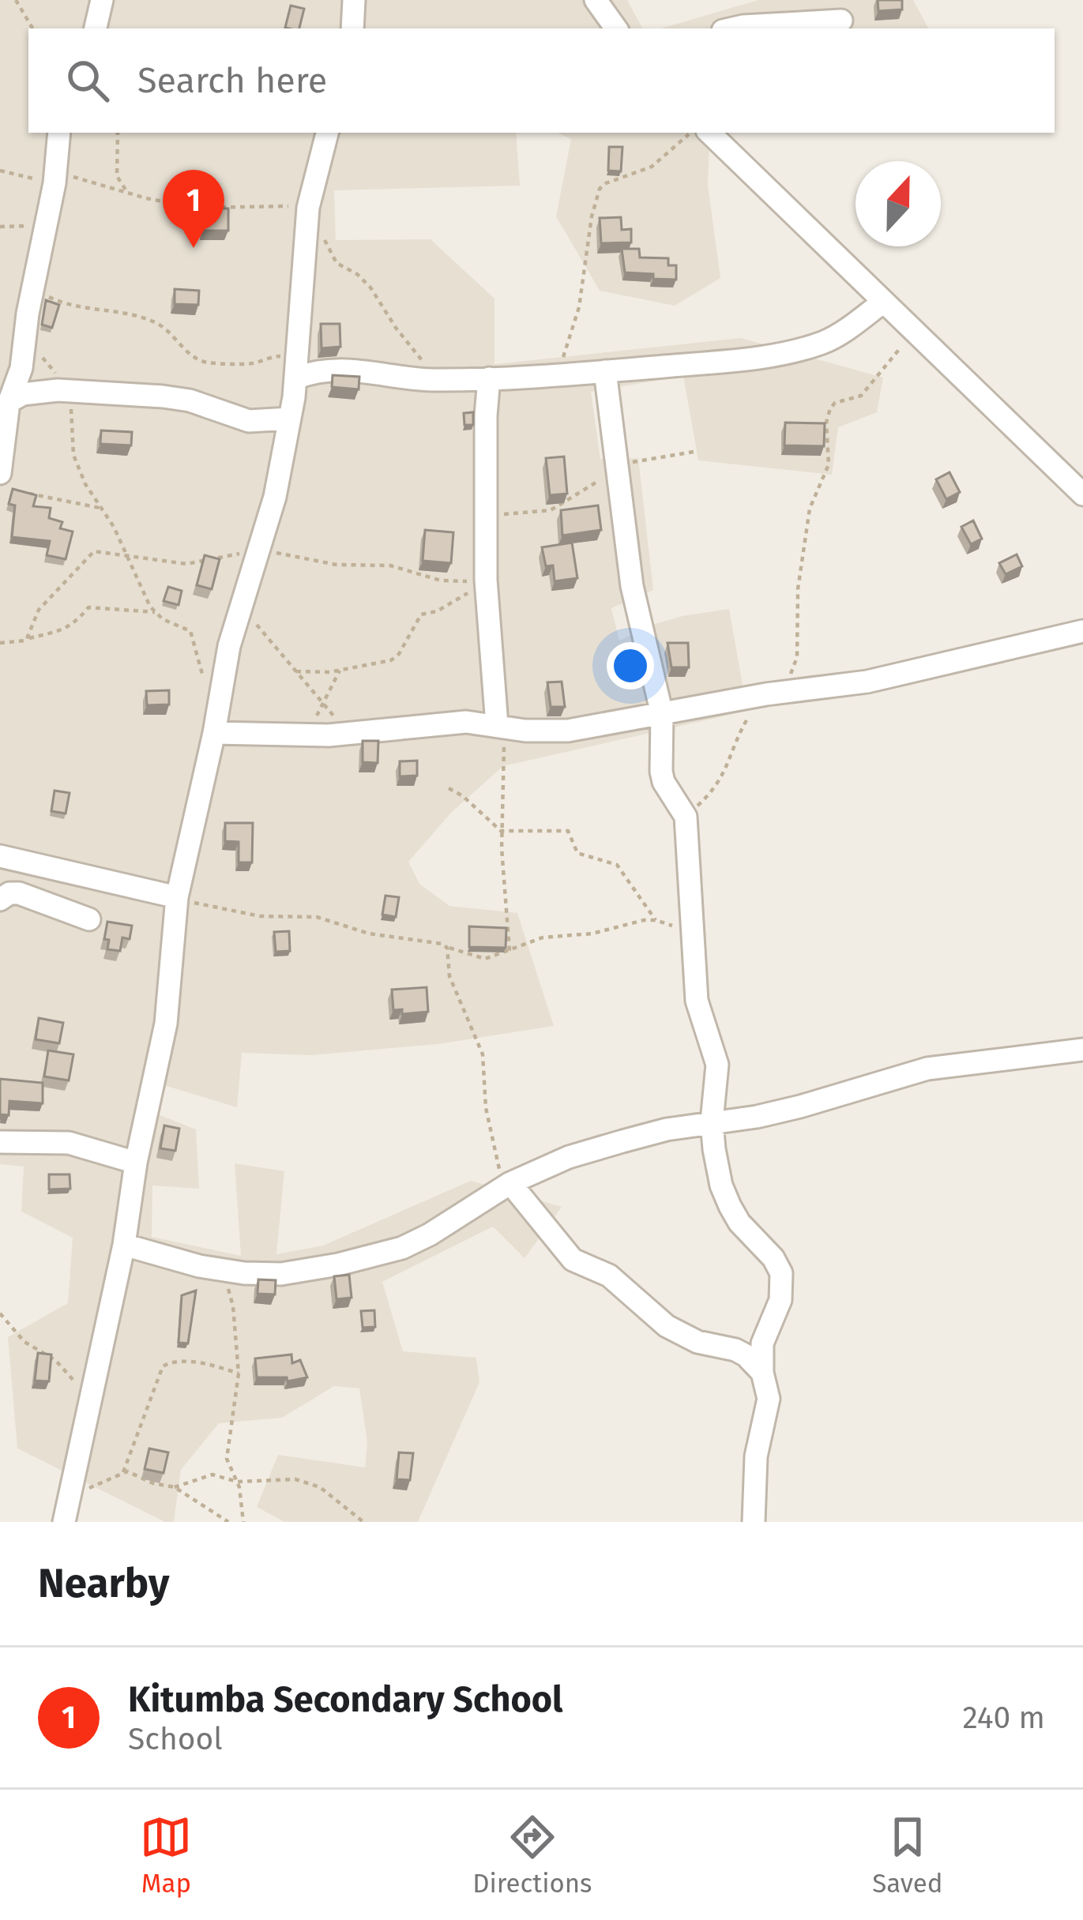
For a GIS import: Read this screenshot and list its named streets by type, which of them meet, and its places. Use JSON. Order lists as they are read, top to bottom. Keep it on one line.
{"north":"top","page":{"search":"Search here","pins":"1","heading":"Nearby","list":[{"mark":"1","name":"Kitumba Secondary School","note":"School","value":"240 m"}],"nav":["Map","Directions","Saved"]}}
